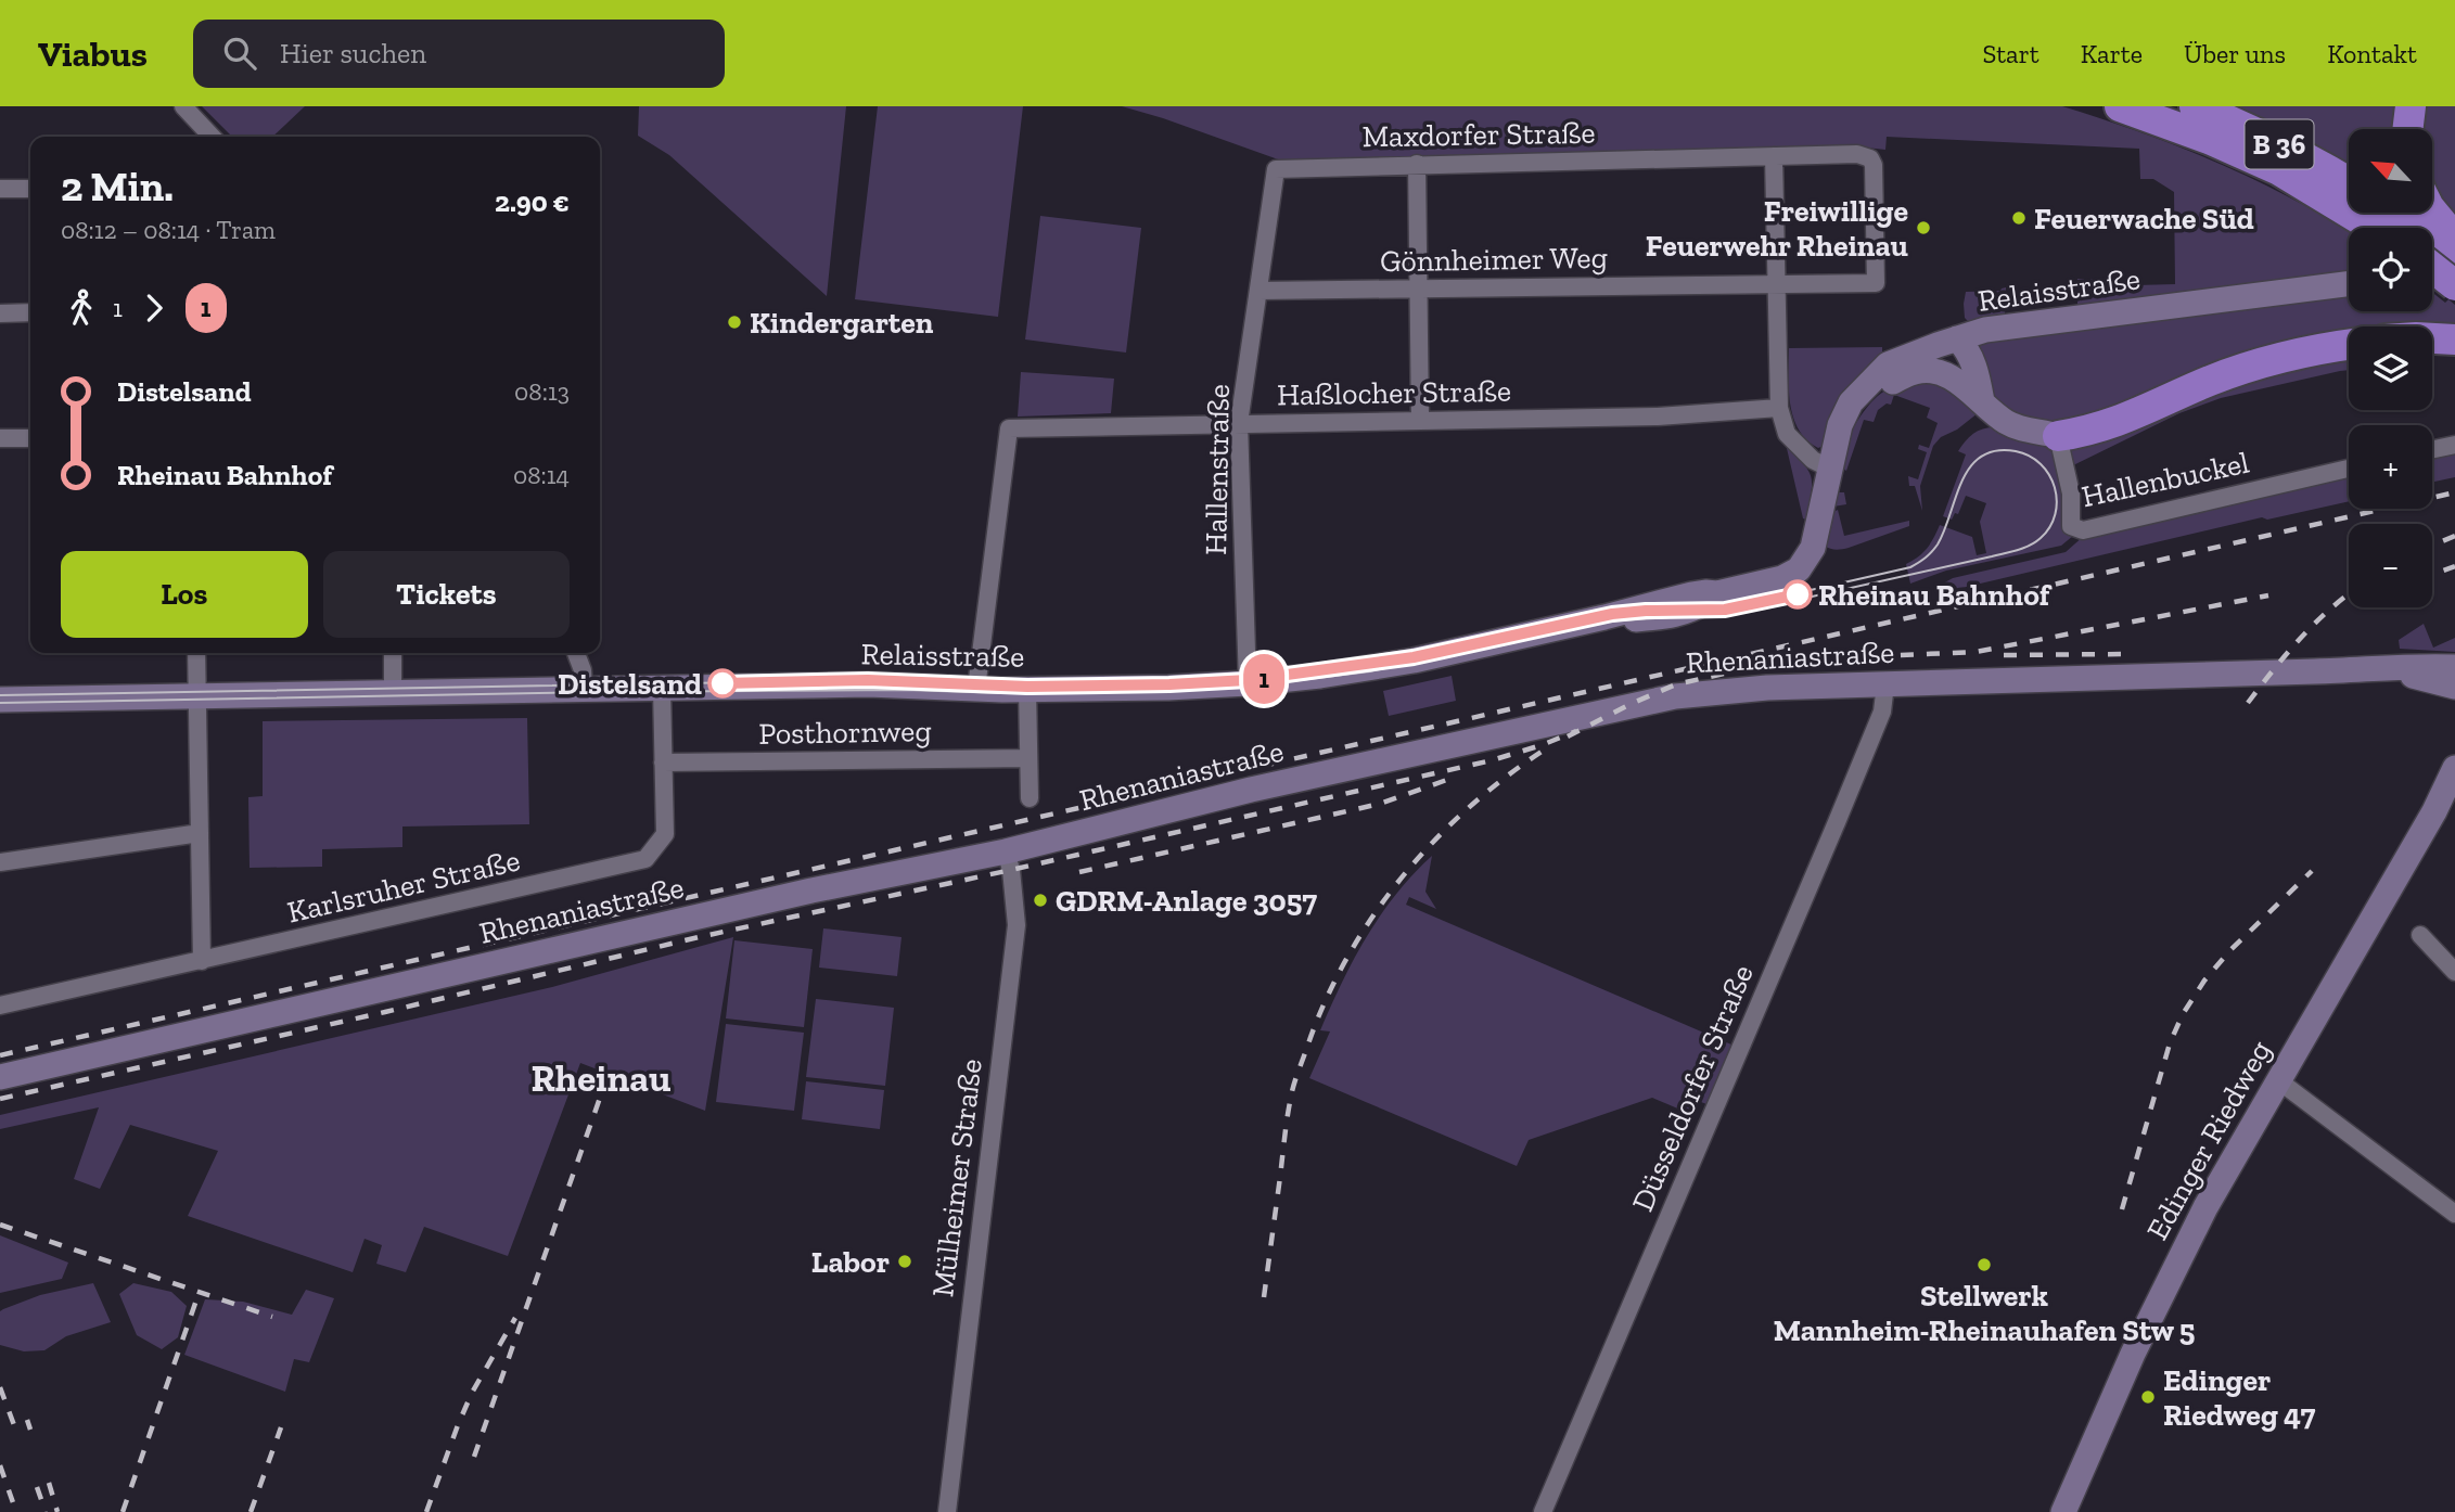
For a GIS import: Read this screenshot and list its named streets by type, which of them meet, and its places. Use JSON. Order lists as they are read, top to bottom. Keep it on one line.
{"streets":{"highway":["B 36"],"main road":["Relaisstraße","Rhenaniastraße","Edinger Riedweg"],"street":["Maxdorfer Straße","Gönnheimer Weg","Haßlocher Straße","Hallenstraße","Hallenbuckel","Posthornweg","Karlsruher Straße","Düsseldorfer Straße","Mülheimer Straße"]},"crossings":[["Maxdorfer Straße","Gönnheimer Weg"],["Maxdorfer Straße","Hallenstraße"],["Gönnheimer Weg","Hallenstraße"],["Relaisstraße","Haßlocher Straße"],["Relaisstraße","Hallenstraße"],["Relaisstraße","Hallenbuckel"],["Relaisstraße","Karlsruher Straße"],["Haßlocher Straße","Hallenstraße"],["Rhenaniastraße","Düsseldorfer Straße"],["Rhenaniastraße","Mülheimer Straße"],["Posthornweg","Karlsruher Straße"]],"districts":["Rheinau"],"places":["Feuerwache Süd","Freiwillige Feuerwehr Rheinau","Kindergarten","Rheinau Bahnhof","Distelsand","GDRM-Anlage 3057","Labor","Stellwerk Mannheim-Rheinauhafen Stw 5","Edinger Riedweg 47"],"lines":["tram line 1"],"north":"top left","page":{"header":"Viabus","search":"Hier suchen","nav":["Start","Karte","Über uns","Kontakt"],"on_map":"1","map_buttons":["+","−"],"heading":["2 Min.","08:12 – 08:14 · Tram","2.90 €"],"legs":["1","1"],"list":[{"name":"Distelsand","value":"08:13"},{"name":"Rheinau Bahnhof","value":"08:14"}],"buttons":["Los","Tickets"]}}
